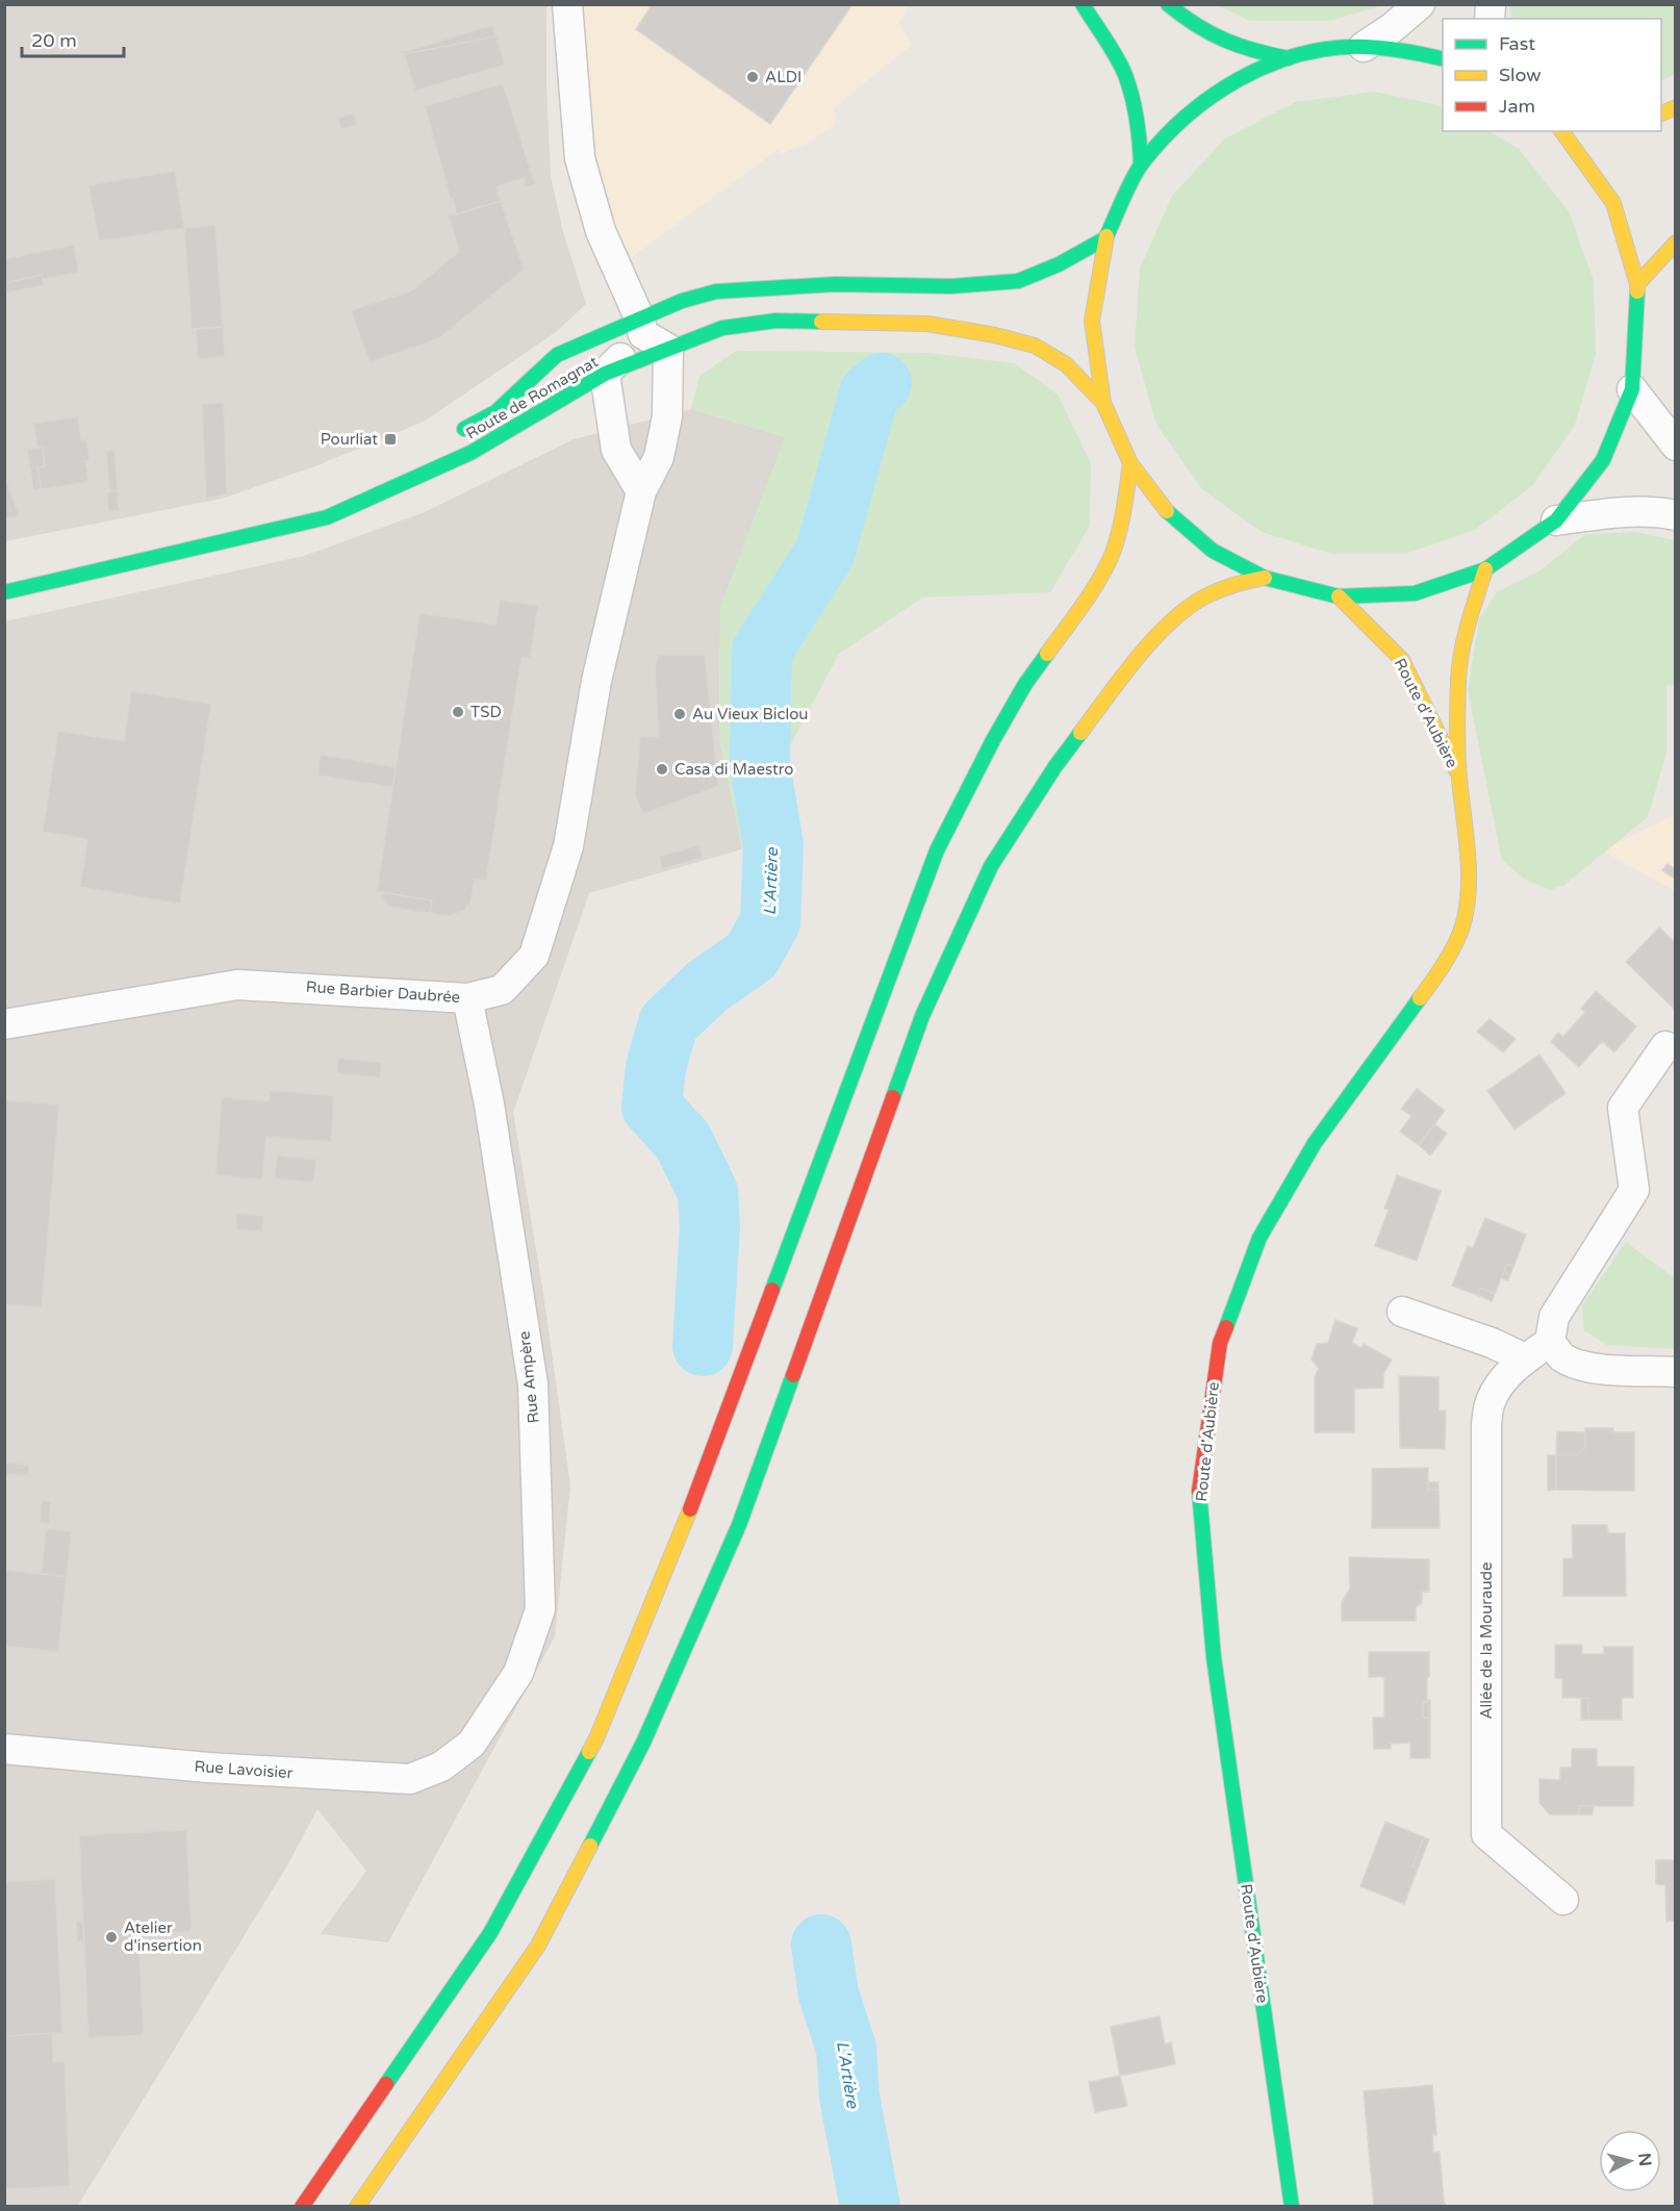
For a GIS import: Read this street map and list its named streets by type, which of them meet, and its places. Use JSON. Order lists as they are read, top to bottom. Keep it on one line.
{"streets":{"main road":["Route de Romagnat","Route d'Aubière"],"street":["Rue Barbier Daubrée","Rue Ampère","Allée de la Mouraude","Rue Lavoisier"]},"crossings":[["Route de Romagnat","Rue Barbier Daubrée"],["Rue Barbier Daubrée","Rue Ampère"],["Rue Ampère","Rue Lavoisier"]],"water":["L'Artière"],"places":{"other":["ALDI","TSD","Au Vieux Biclou","Casa di Maestro","Atelier d'insertion"],"transit":["Pourliat"]},"legend":["Fast","Slow","Jam"],"scale_bar":"20 m","north":"right"}
